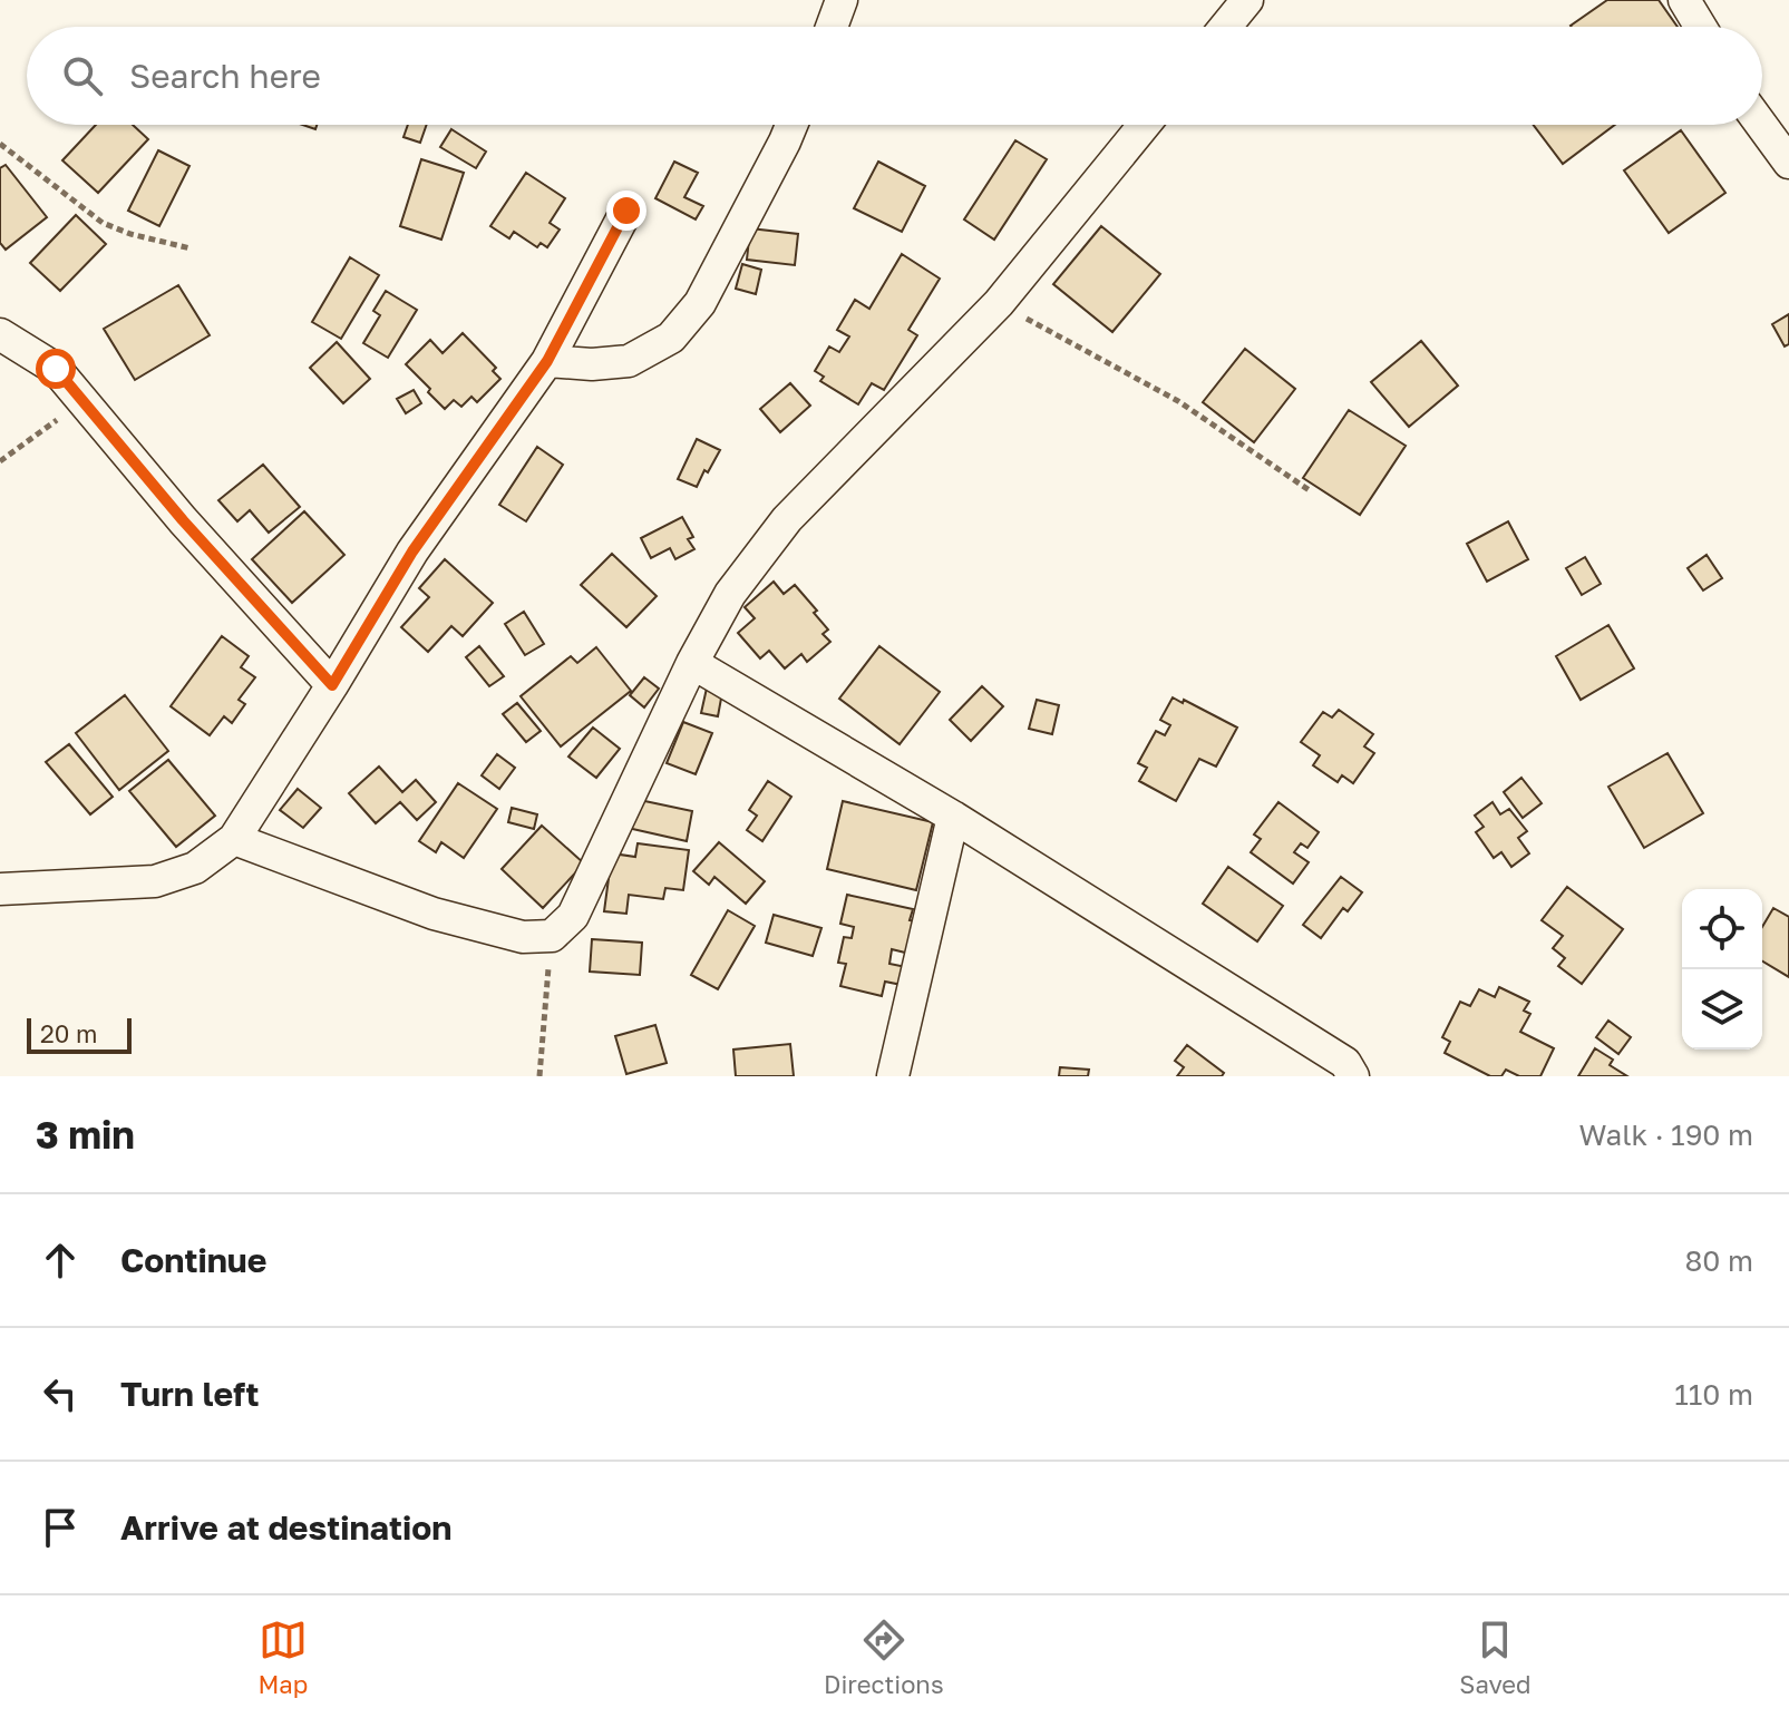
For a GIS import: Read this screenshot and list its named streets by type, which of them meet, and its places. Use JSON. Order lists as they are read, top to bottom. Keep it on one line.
{"scale_bar":"20 m","page":{"search":"Search here","scale":"20 m","heading":["3 min","Walk · 190 m"],"list":[["Continue","80 m"],["Turn left","110 m"],"Arrive at destination"],"nav":["Map","Directions","Saved"]}}
